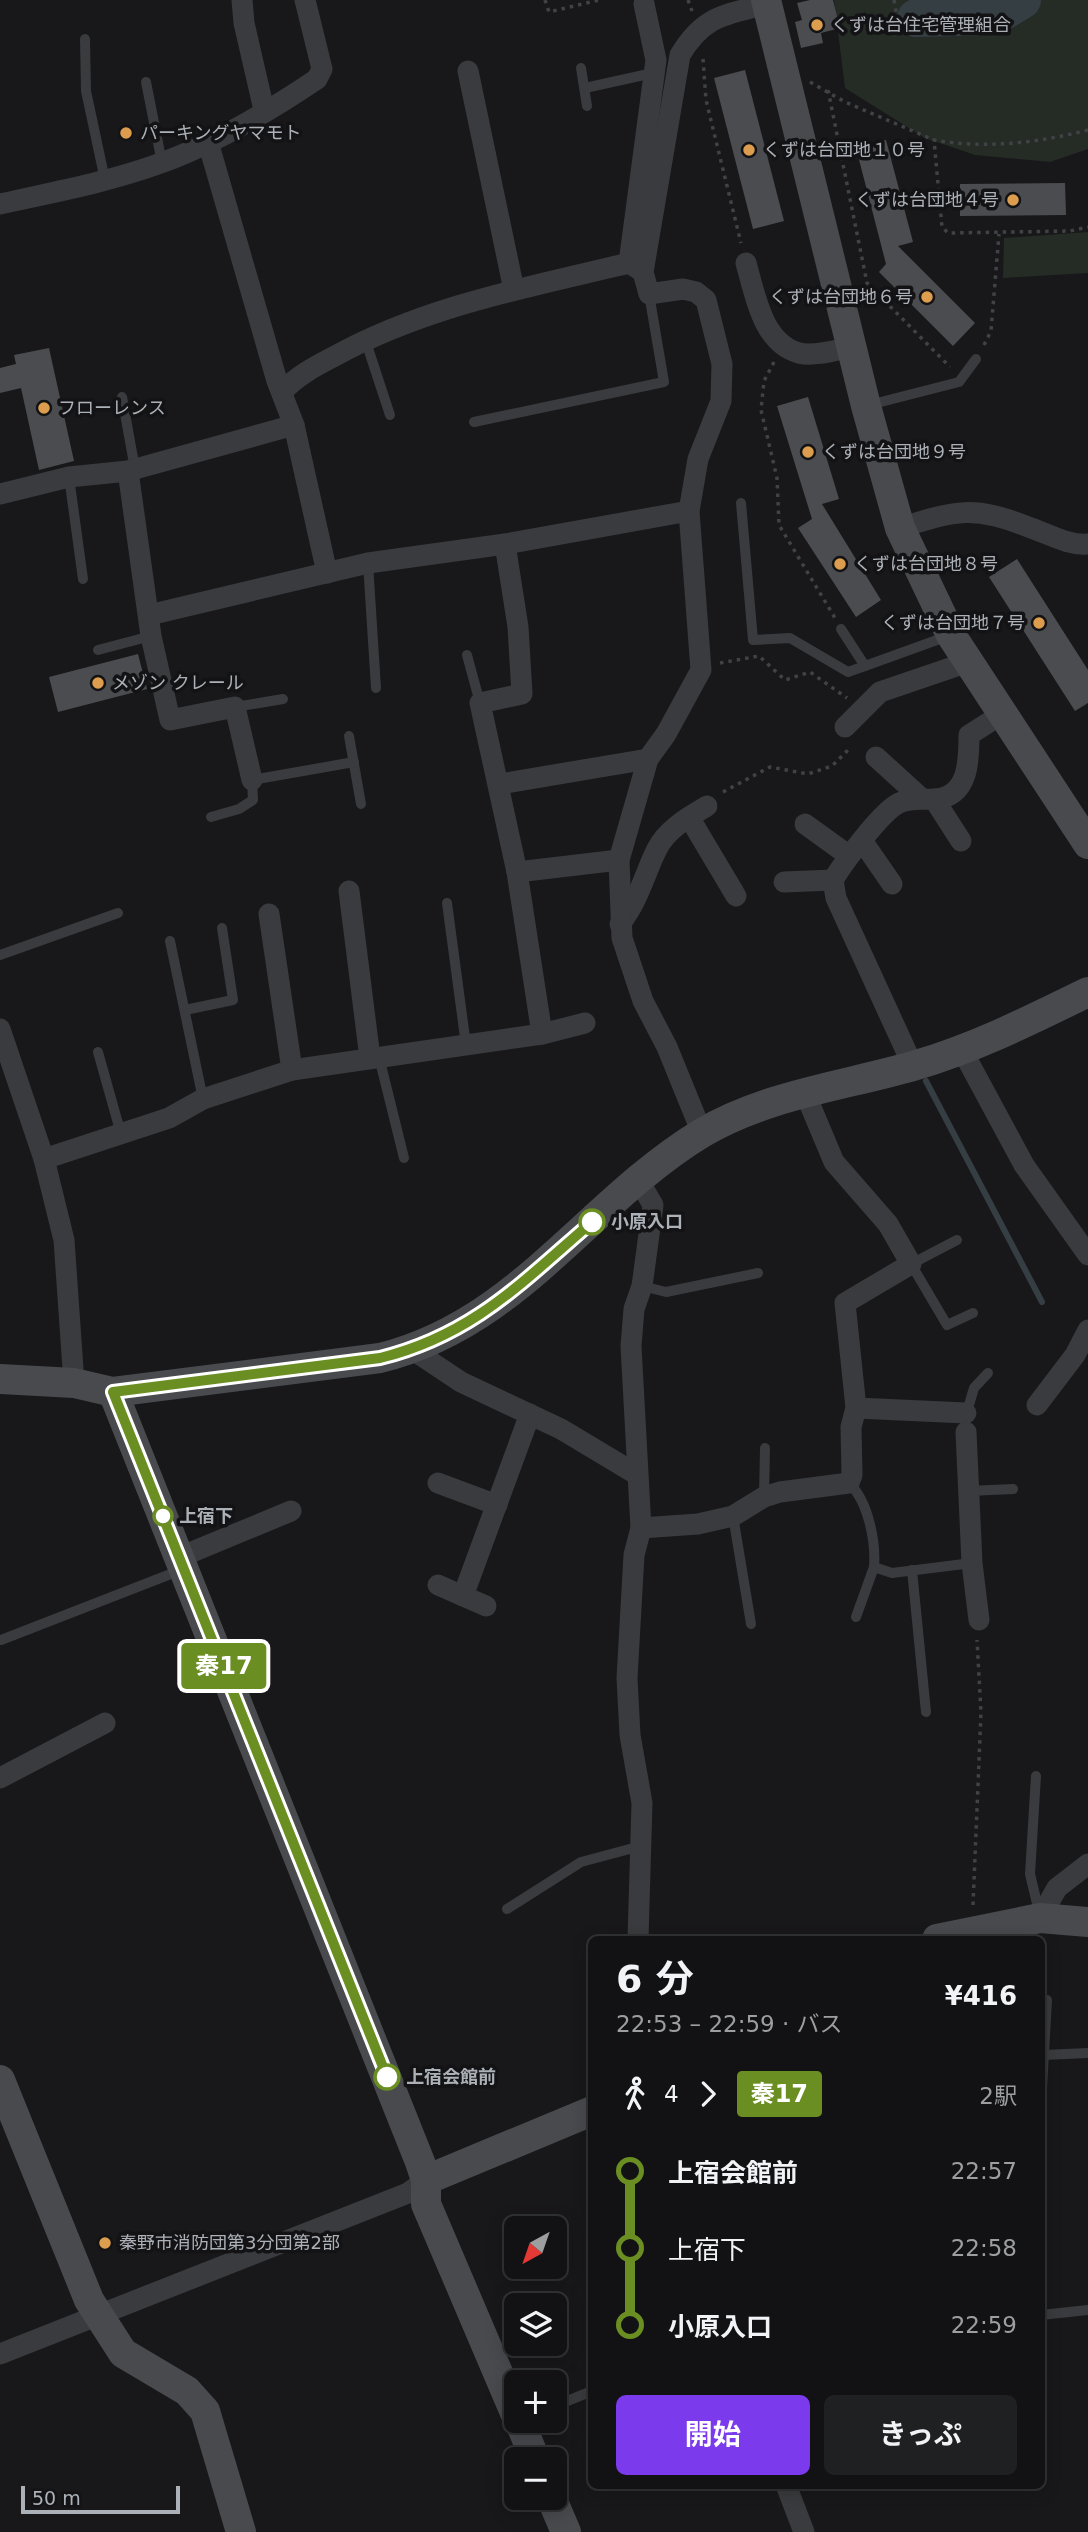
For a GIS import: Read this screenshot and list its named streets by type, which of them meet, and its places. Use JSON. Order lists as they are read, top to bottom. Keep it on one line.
{"places":["くずは台住宅管理組合","パーキングヤマモト","くずは台団地１０号","くずは台団地４号","くずは台団地６号","フローレンス","くずは台団地９号","くずは台団地８号","くずは台団地７号","メゾン クレール","小原入口","上宿下","上宿会館前","秦野市消防団第3分団第2部"],"lines":["bus line 秦17"],"scale_bar":"50 m","north":"bottom left","page":{"on_map":"秦17","heading":["6 分","22:53 – 22:59 · バス","¥416"],"legs":["4","秦17","2駅"],"list":[{"name":"上宿会館前","value":"22:57"},{"name":"上宿下","value":"22:58"},{"name":"小原入口","value":"22:59"}],"map_buttons":["+","−"],"buttons":["開始","きっぷ"],"scale":"50 m"}}
